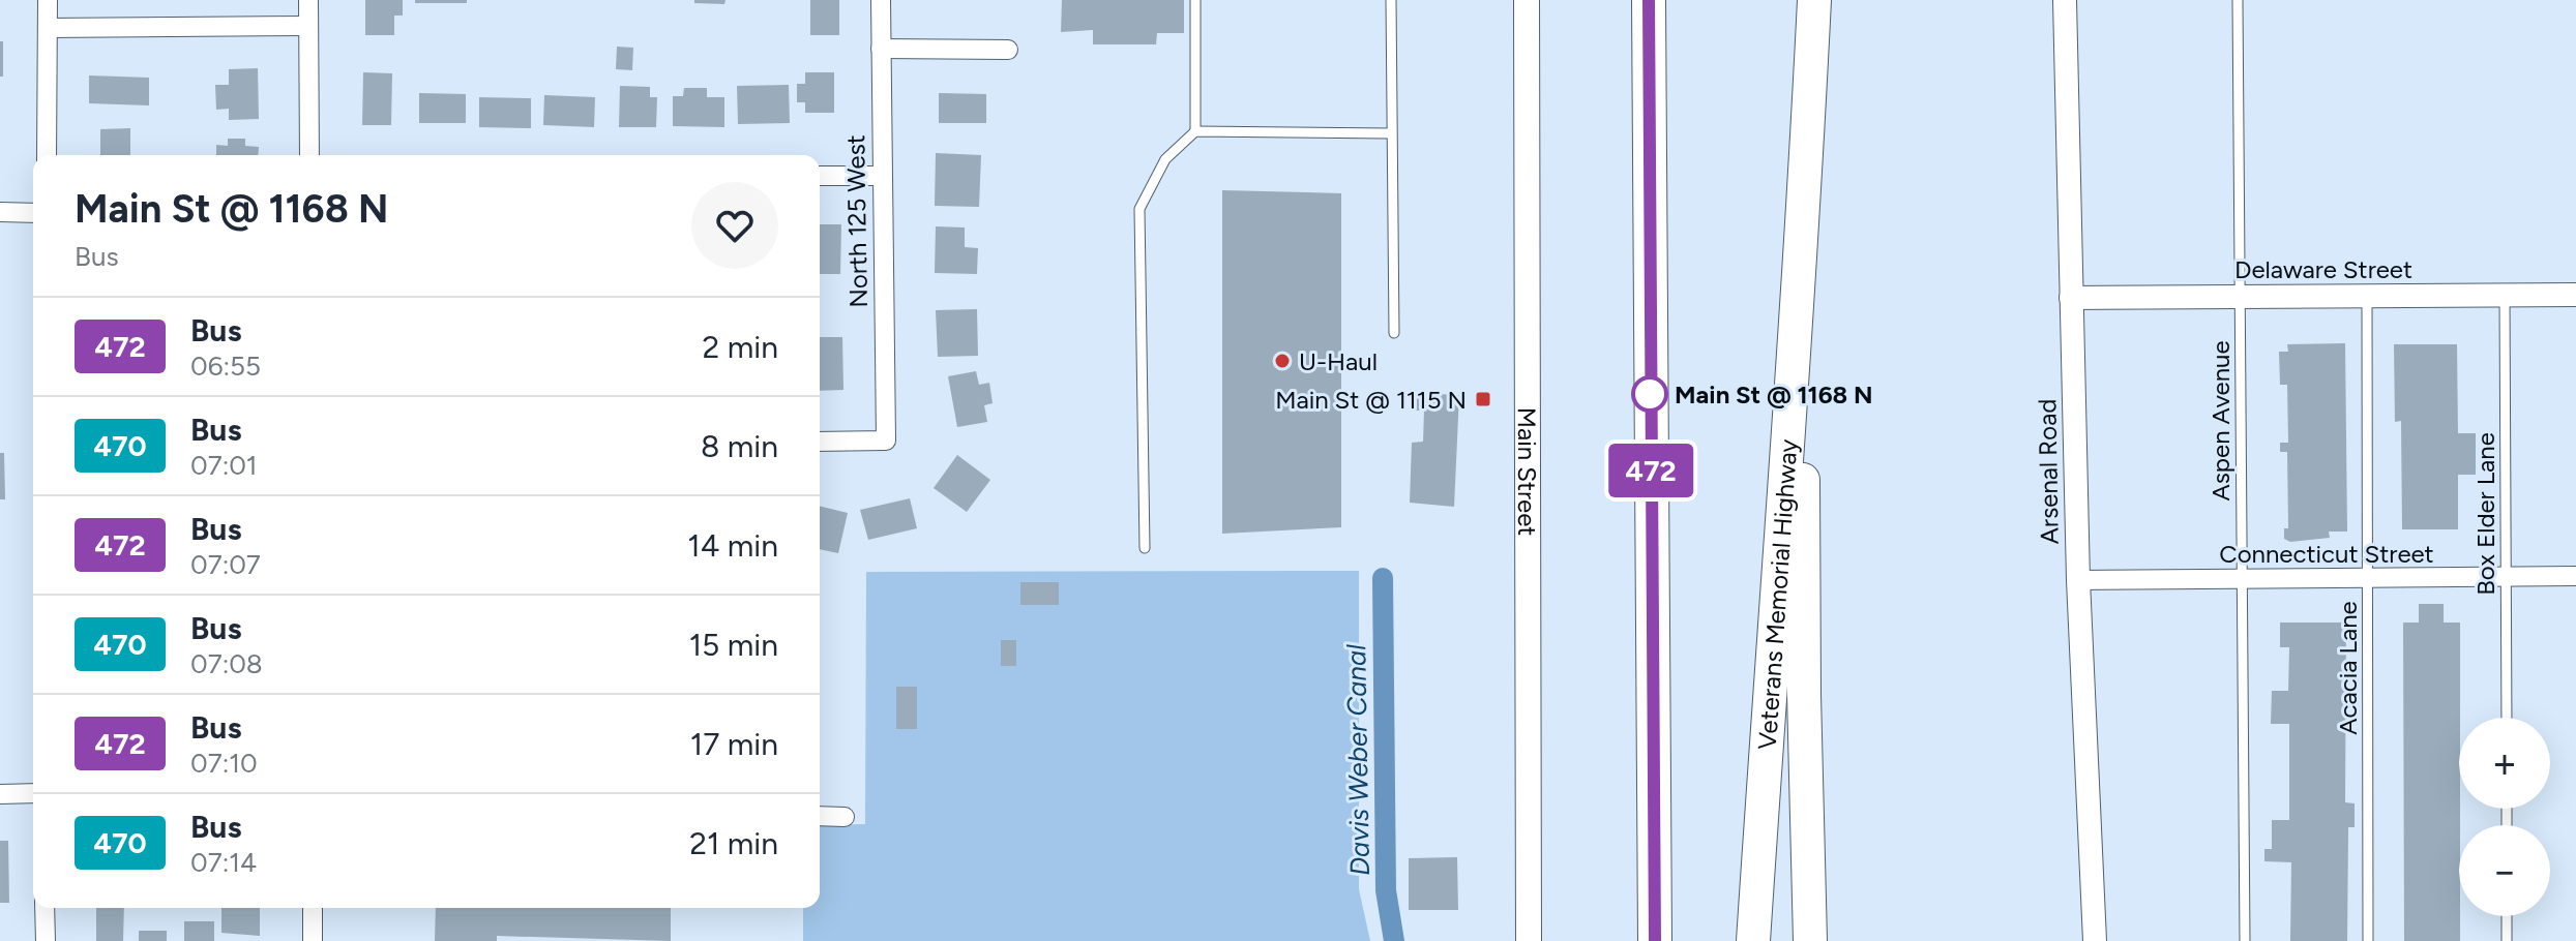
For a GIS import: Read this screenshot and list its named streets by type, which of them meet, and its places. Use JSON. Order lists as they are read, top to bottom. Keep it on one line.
{"streets":{"highway":["Veterans Memorial Highway"],"main road":["Main Street"],"street":["North 125 West","Delaware Street","Arsenal Road","Connecticut Street"],"lane":["Aspen Avenue","Box Elder Lane","Acacia Lane"]},"crossings":[["Delaware Street","Aspen Avenue"],["Delaware Street","Arsenal Road"],["Delaware Street","Box Elder Lane"],["Delaware Street","Acacia Lane"],["Aspen Avenue","Connecticut Street"],["Arsenal Road","Connecticut Street"],["Box Elder Lane","Connecticut Street"],["Connecticut Street","Acacia Lane"]],"water":["Davis Weber Canal"],"places":{"other":["U-Haul","Main St @ 1168 N"],"transit":["Main St @ 1115 N"]},"lines":["bus line 472"],"page":{"on_map":"472","heading":["Main St @ 1168 N","Bus"],"list":[{"mark":"472","name":"Bus","note":"06:55","value":"2 min"},{"mark":"470","name":"Bus","note":"07:01","value":"8 min"},{"mark":"472","name":"Bus","note":"07:07","value":"14 min"},{"mark":"470","name":"Bus","note":"07:08","value":"15 min"},{"mark":"472","name":"Bus","note":"07:10","value":"17 min"},{"mark":"470","name":"Bus","note":"07:14","value":"21 min"}],"map_buttons":["+","−"]}}
